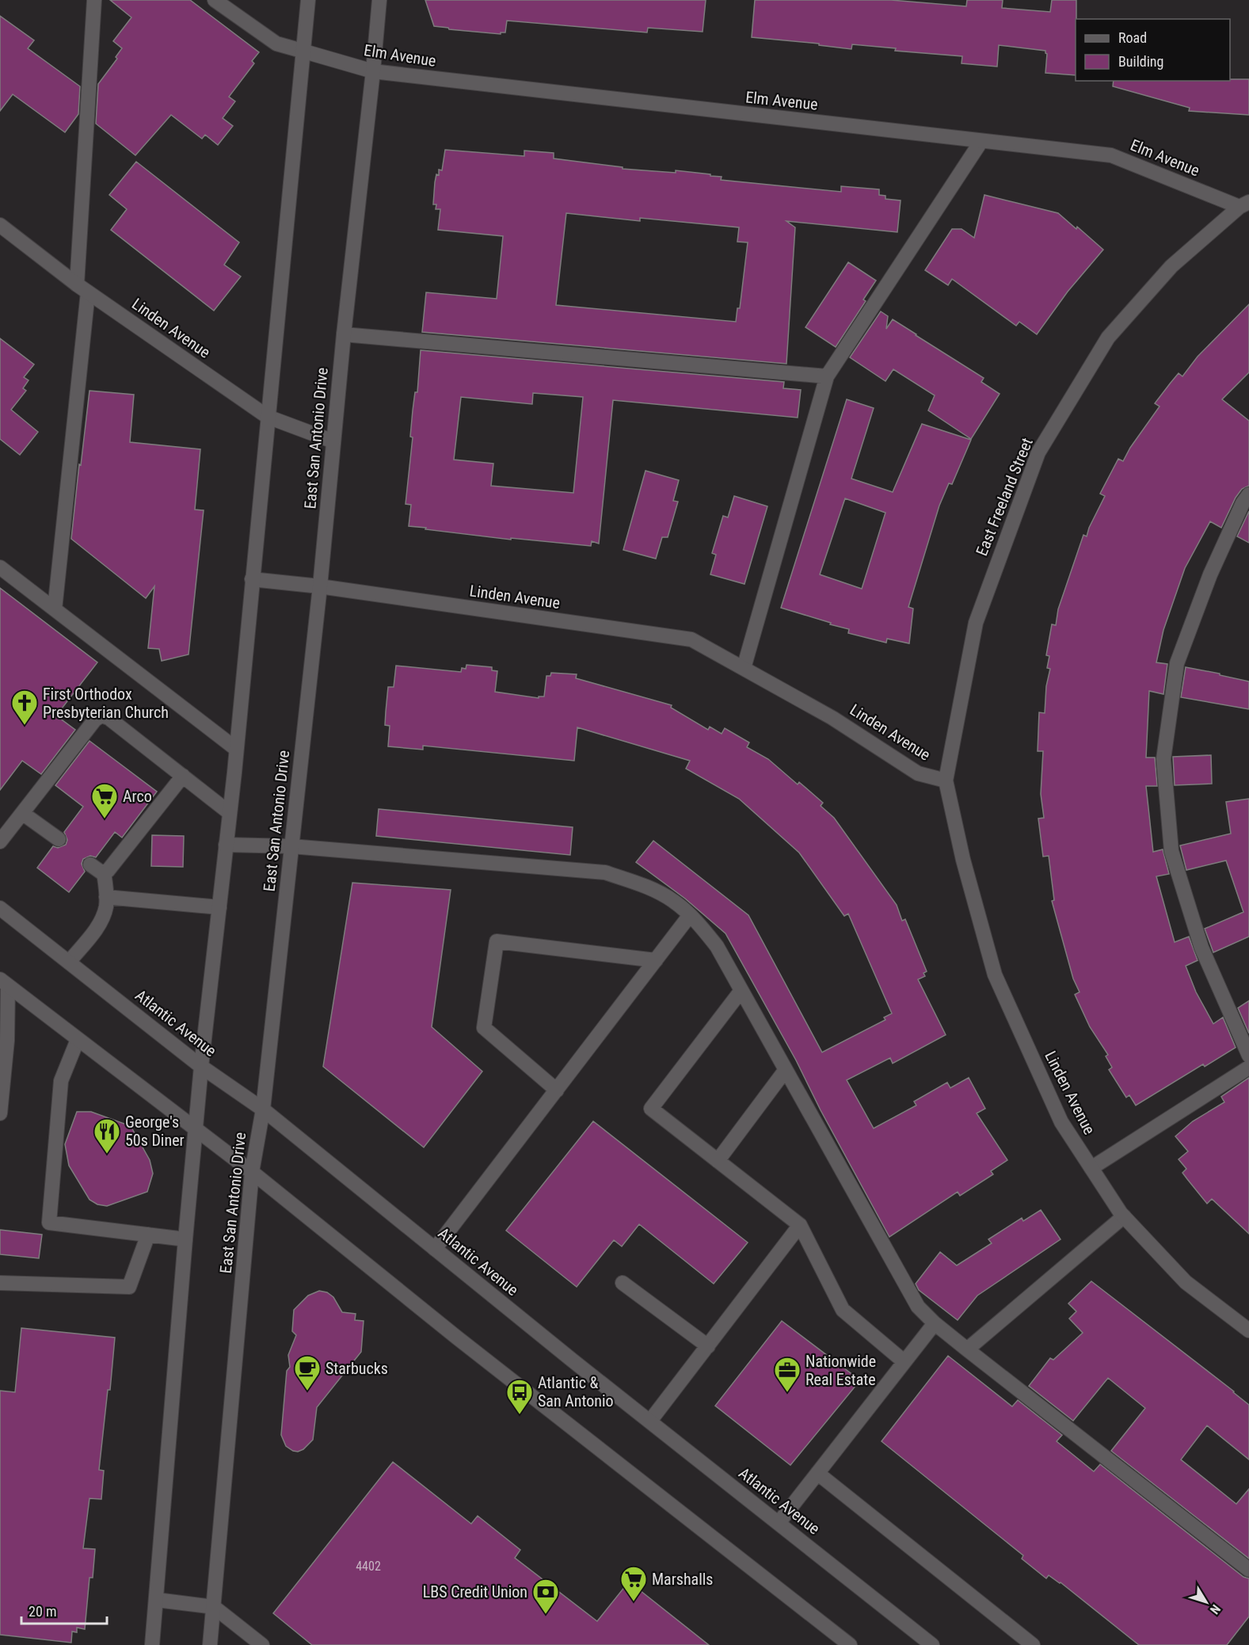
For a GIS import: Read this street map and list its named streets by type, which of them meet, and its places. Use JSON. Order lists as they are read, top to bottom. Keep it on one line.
{"streets":{"main road":["Elm Avenue","Linden Avenue","East San Antonio Drive","East Freeland Street","Atlantic Avenue"]},"crossings":[["Elm Avenue","East San Antonio Drive"],["Elm Avenue","East Freeland Street"],["Linden Avenue","East San Antonio Drive"],["Linden Avenue","East Freeland Street"],["East San Antonio Drive","Atlantic Avenue"]],"places":{"church":["First Orthodox Presbyterian Church"],"supermarket":["Arco","Marshalls"],"restaurant":["George's 50s Diner"],"cafe":["Starbucks"],"office":["Nationwide Real Estate"],"bus stop":["Atlantic & San Antonio"],"bank":["LBS Credit Union"]},"house_numbers":["4402"],"legend":["Road","Building"],"scale_bar":"20 m","north":"bottom right"}
